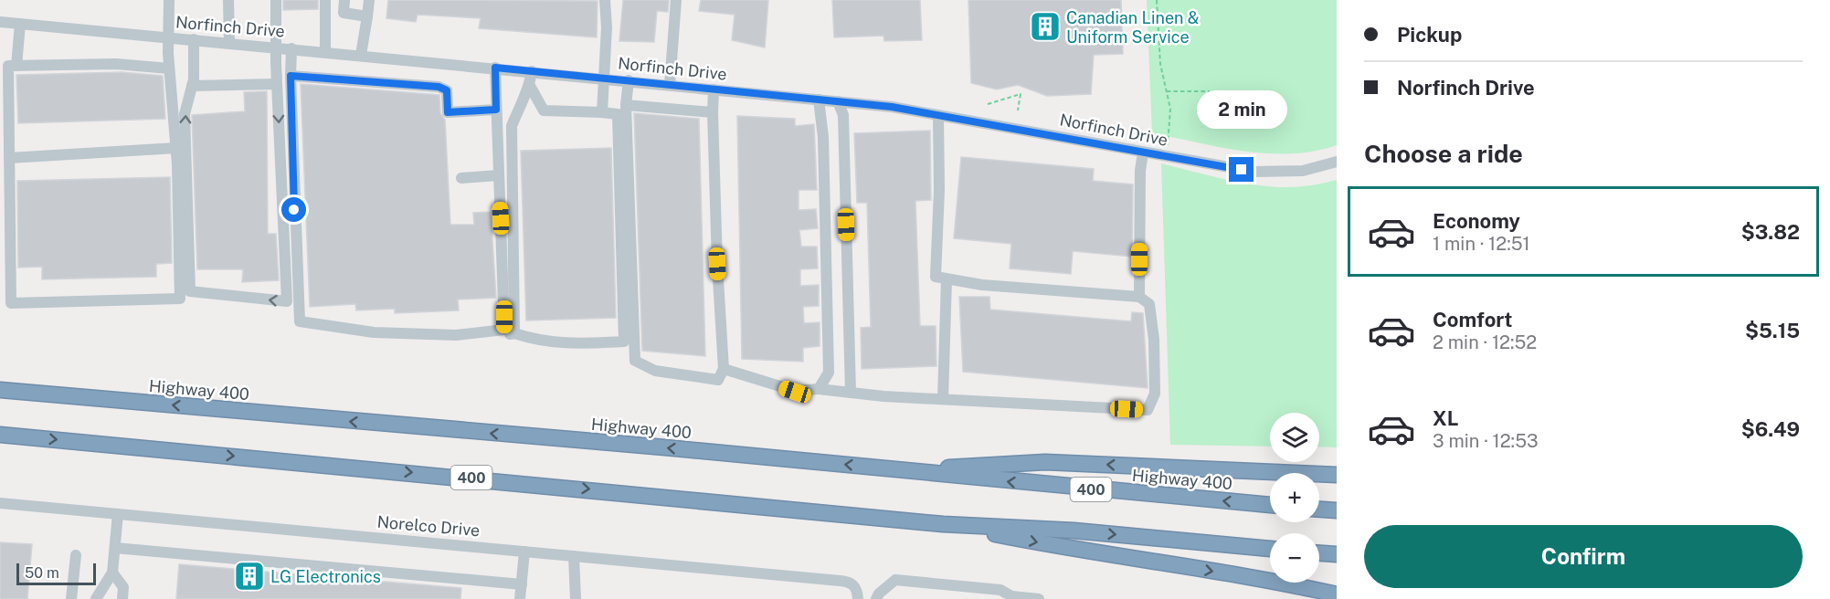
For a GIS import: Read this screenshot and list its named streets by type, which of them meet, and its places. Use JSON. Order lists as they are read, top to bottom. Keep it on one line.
{"streets":{"highway":["Highway 400","400"],"street":["Norfinch Drive","Norelco Drive"]},"places":{"building":["Canadian Linen & Uniform Service","LG Electronics"]},"scale_bar":"50 m","page":{"banner":["Pickup","Norfinch Drive"],"bubble":"2 min","heading":"Choose a ride","list":[{"name":"Economy","note":"1 min · 12:51","value":"$3.82"},{"name":"Comfort","note":"2 min · 12:52","value":"$5.15"},{"name":"XL","note":"3 min · 12:53","value":"$6.49"}],"map_buttons":["+","−"],"buttons":"Confirm","scale":"50 m"}}
